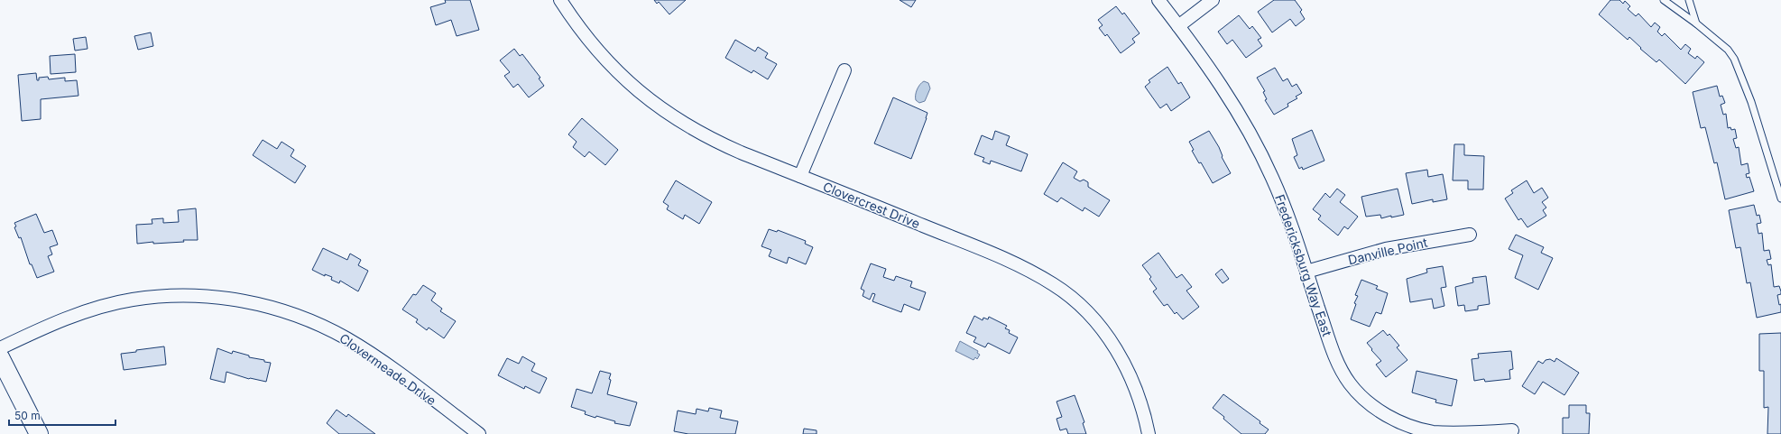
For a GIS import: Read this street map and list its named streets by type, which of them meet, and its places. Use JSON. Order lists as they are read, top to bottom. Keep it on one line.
{"streets":{"street":["Clovercrest Drive","Danville Point","Fredericksburg Way East","Clovermeade Drive"]},"crossings":[["Danville Point","Fredericksburg Way East"]],"scale_bar":"50 m"}
